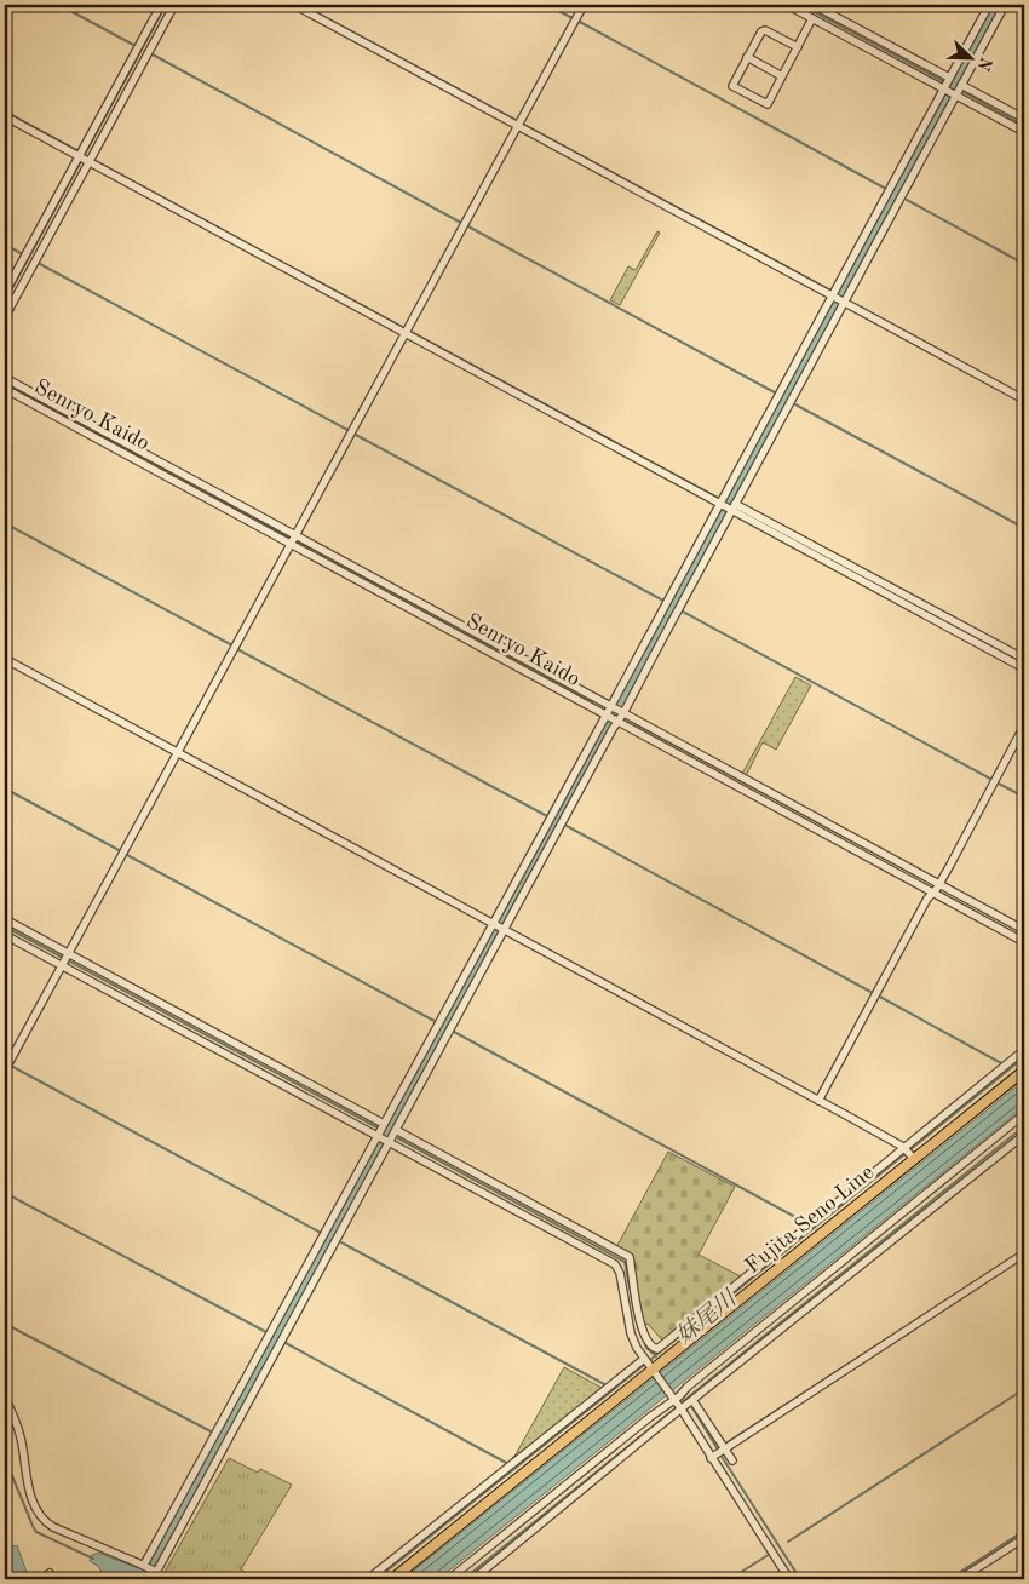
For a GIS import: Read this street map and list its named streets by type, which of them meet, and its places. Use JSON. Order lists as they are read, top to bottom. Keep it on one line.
{"streets":{"main road":["Fujita Seno Line"],"street":["Senryo Kaido"]},"water":["妹尾川"],"north":"bottom right"}
